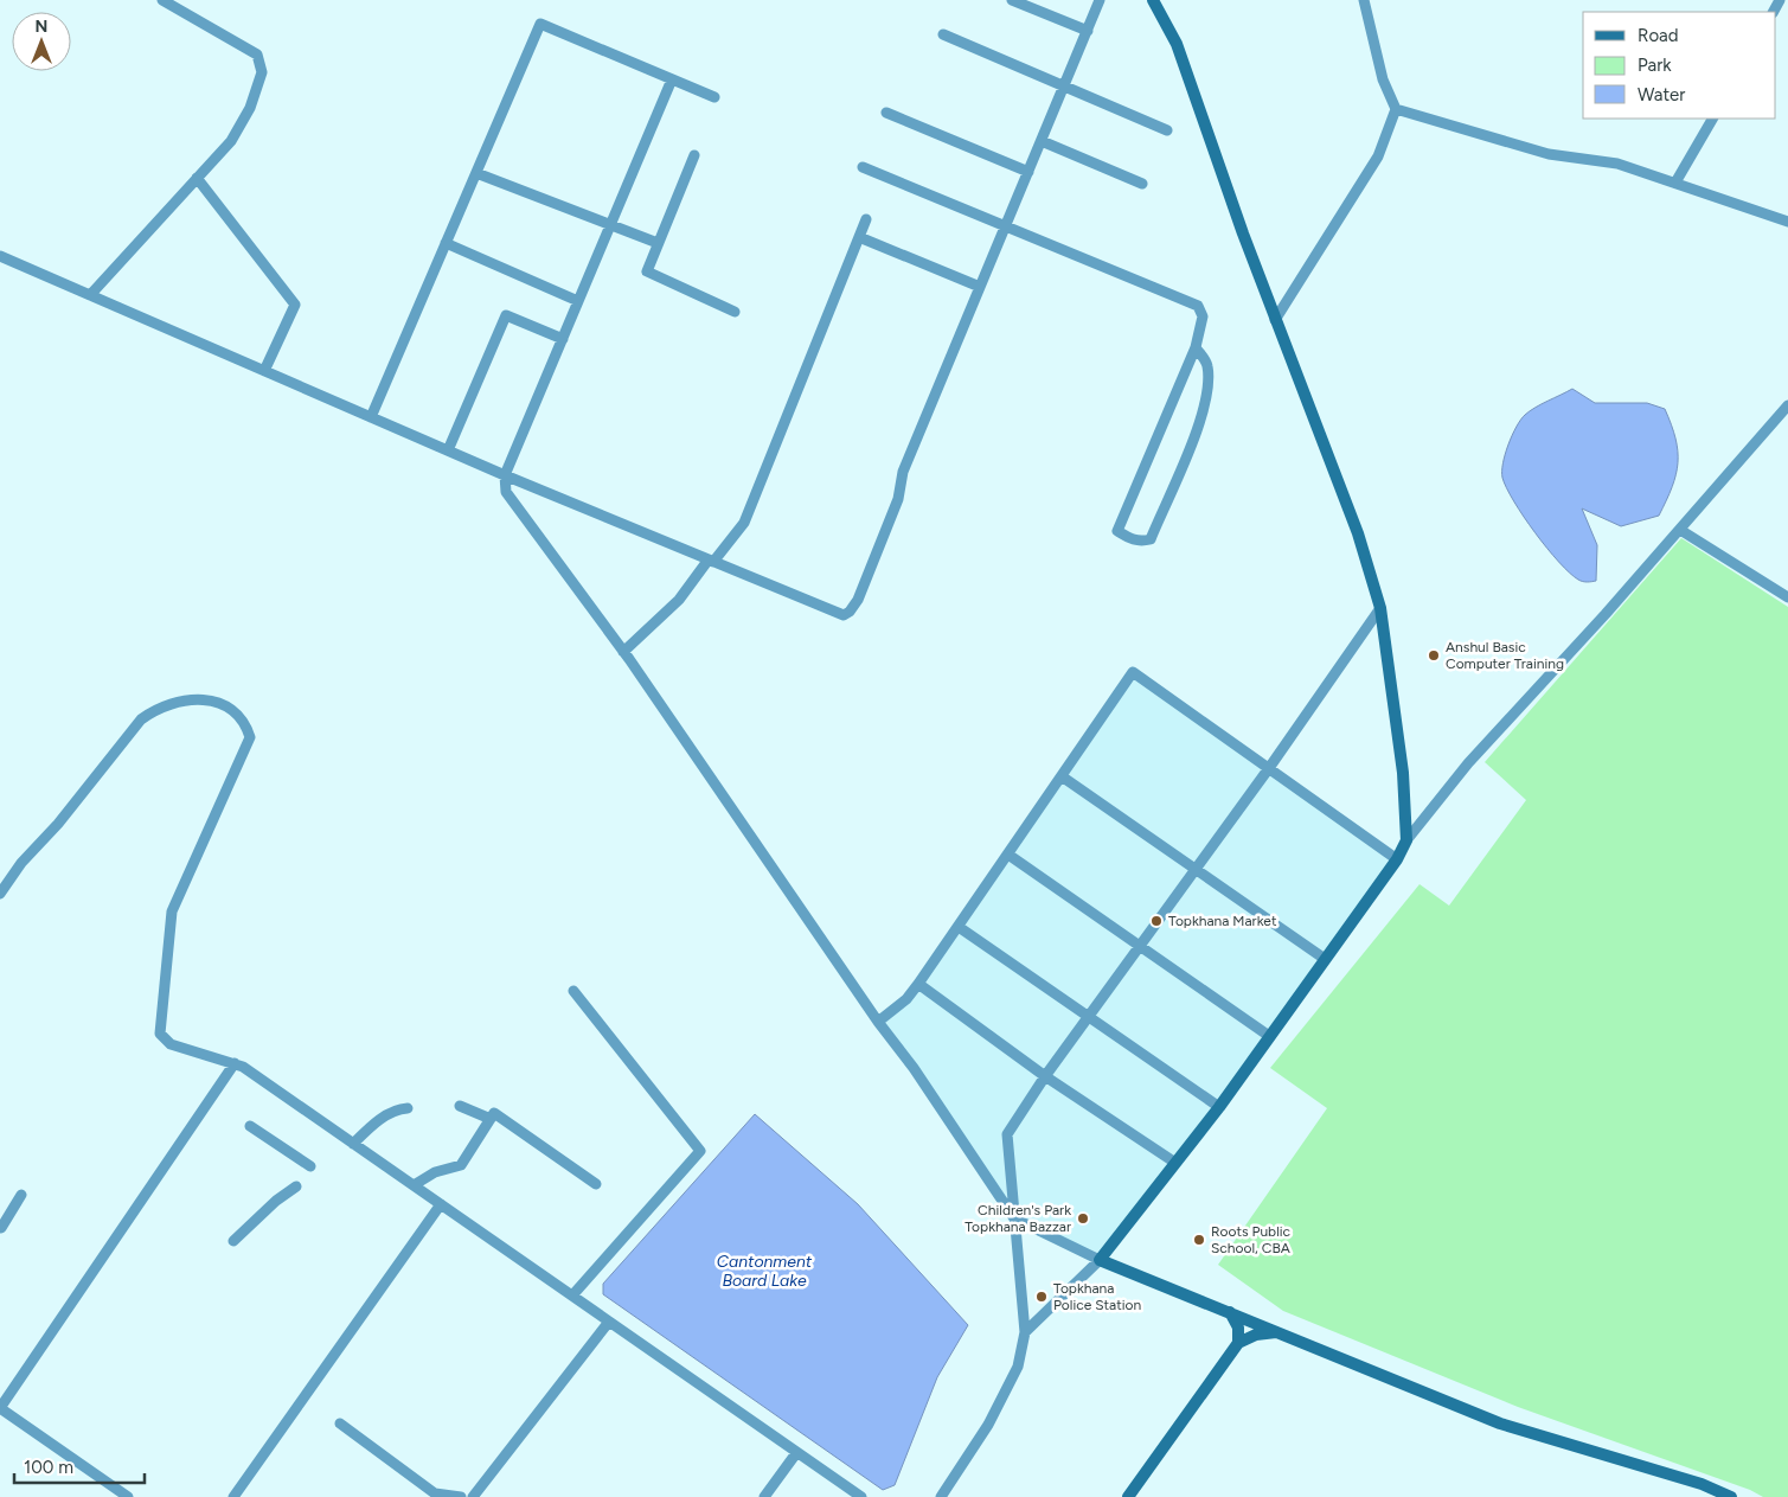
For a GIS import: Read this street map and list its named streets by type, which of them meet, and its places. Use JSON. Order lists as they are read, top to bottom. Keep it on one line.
{"water":["Cantonment Board Lake"],"places":["Anshul Basic Computer Training","Topkhana Market","Children's Park Topkhana Bazzar","Roots Public School, CBA","Topkhana Police Station"],"legend":["Road","Park","Water"],"scale_bar":"100 m","north":"top"}
